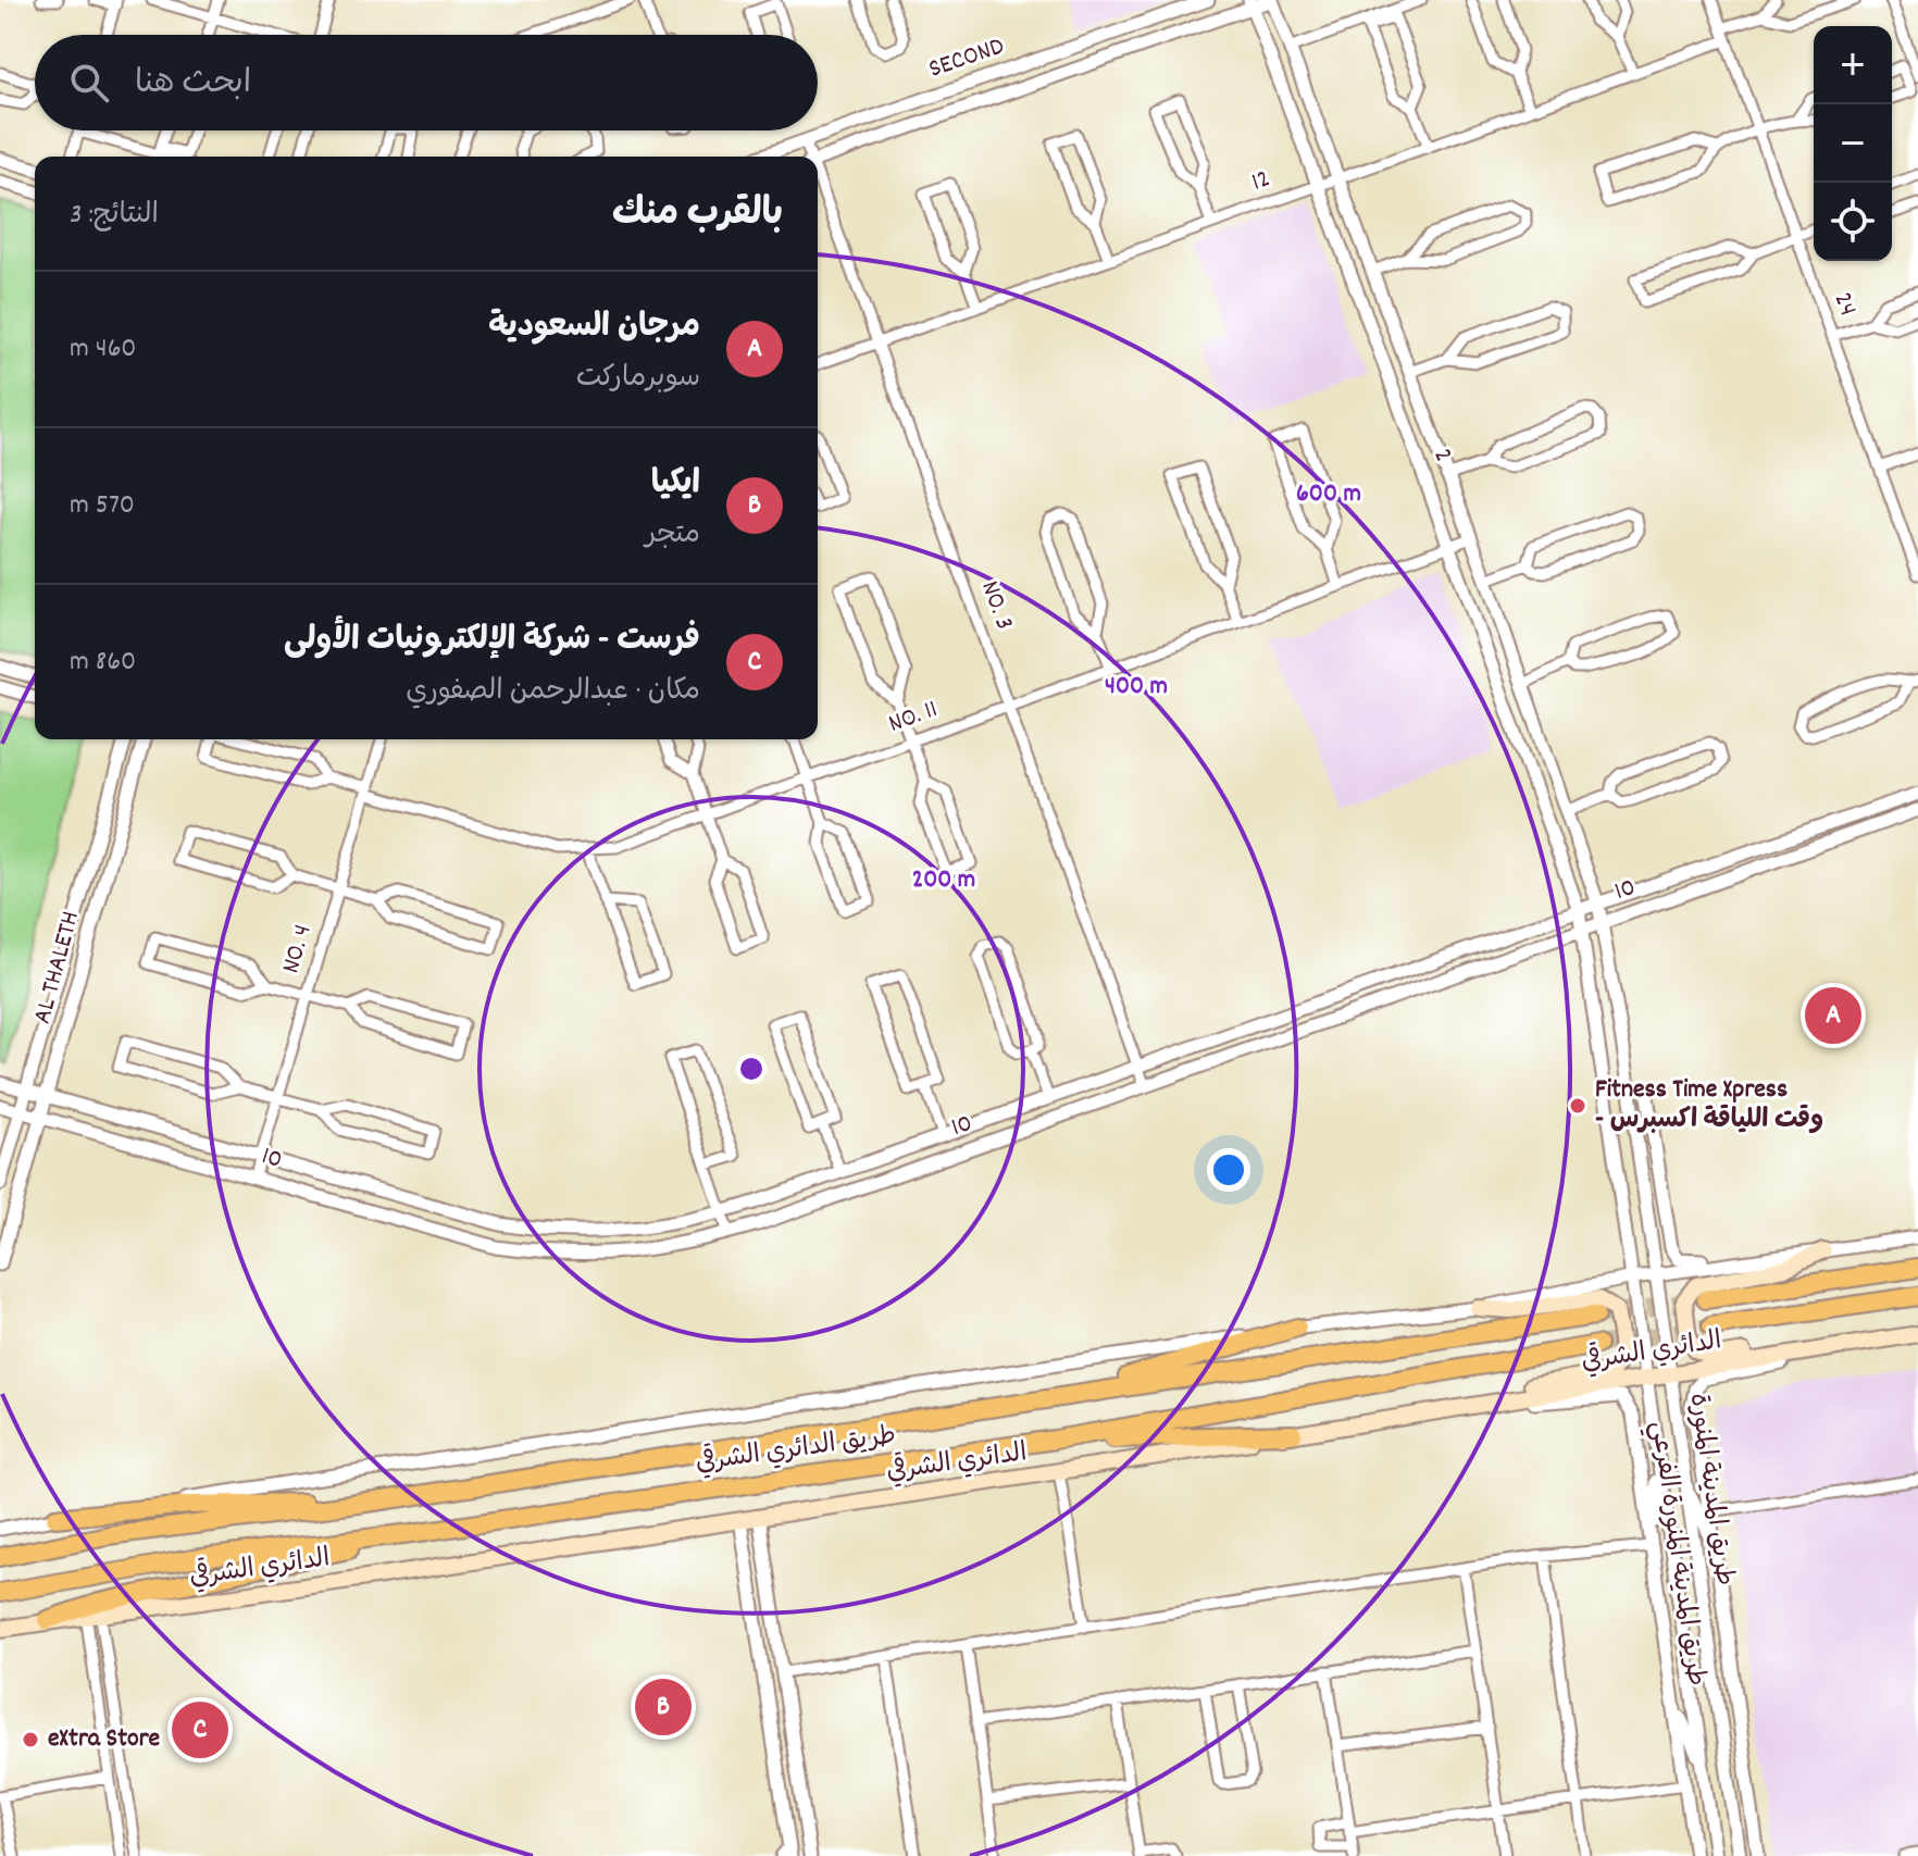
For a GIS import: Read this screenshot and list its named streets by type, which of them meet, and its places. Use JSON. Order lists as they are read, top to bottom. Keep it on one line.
{"streets":{"highway":["طريق الدائري الشرقي"],"main road":["الدائري الشرقي"],"street":["SECOND","12","24","2","NO. 3","NO. 11","10","NO. 4","AL THALETH","طريق المدينة المنورة","طريق المدينة المنورة الفرعي"]},"crossings":[["SECOND","2"],["SECOND","NO. 3"],["12","24"],["12","2"],["12","NO. 3"],["2","NO. 11"],["2","10"],["2","طريق المدينة المنورة"],["NO. 3","NO. 11"],["NO. 3","10"],["NO. 11","NO. 4"],["10","NO. 4"],["10","AL THALETH"],["10","طريق المدينة المنورة"],["الدائري الشرقي","طريق المدينة المنورة"],["الدائري الشرقي","طريق المدينة المنورة الفرعي"],["طريق المدينة المنورة","طريق المدينة المنورة الفرعي"]],"places":["Fitness Time Xpress - وقت اللياقة اكسبرس","eXtra Store"],"page":{"map_buttons":["+","−"],"search":"ابحث هنا","heading":["بالقرب منك","النتائج: 3"],"list":[{"mark":"A","name":"مرجان السعودية","note":"سوبرماركت","value":"460 m"},{"mark":"B","name":"ايكيا","note":"متجر","value":"570 m"},{"mark":"C","name":"فرست - شركة الإلكترونيات الأولى","note":"مكان · عبدالرحمن الصفوري","value":"860 m"}],"pins":["A","B","C"]},"rings":["600 m","400 m","200 m"]}
